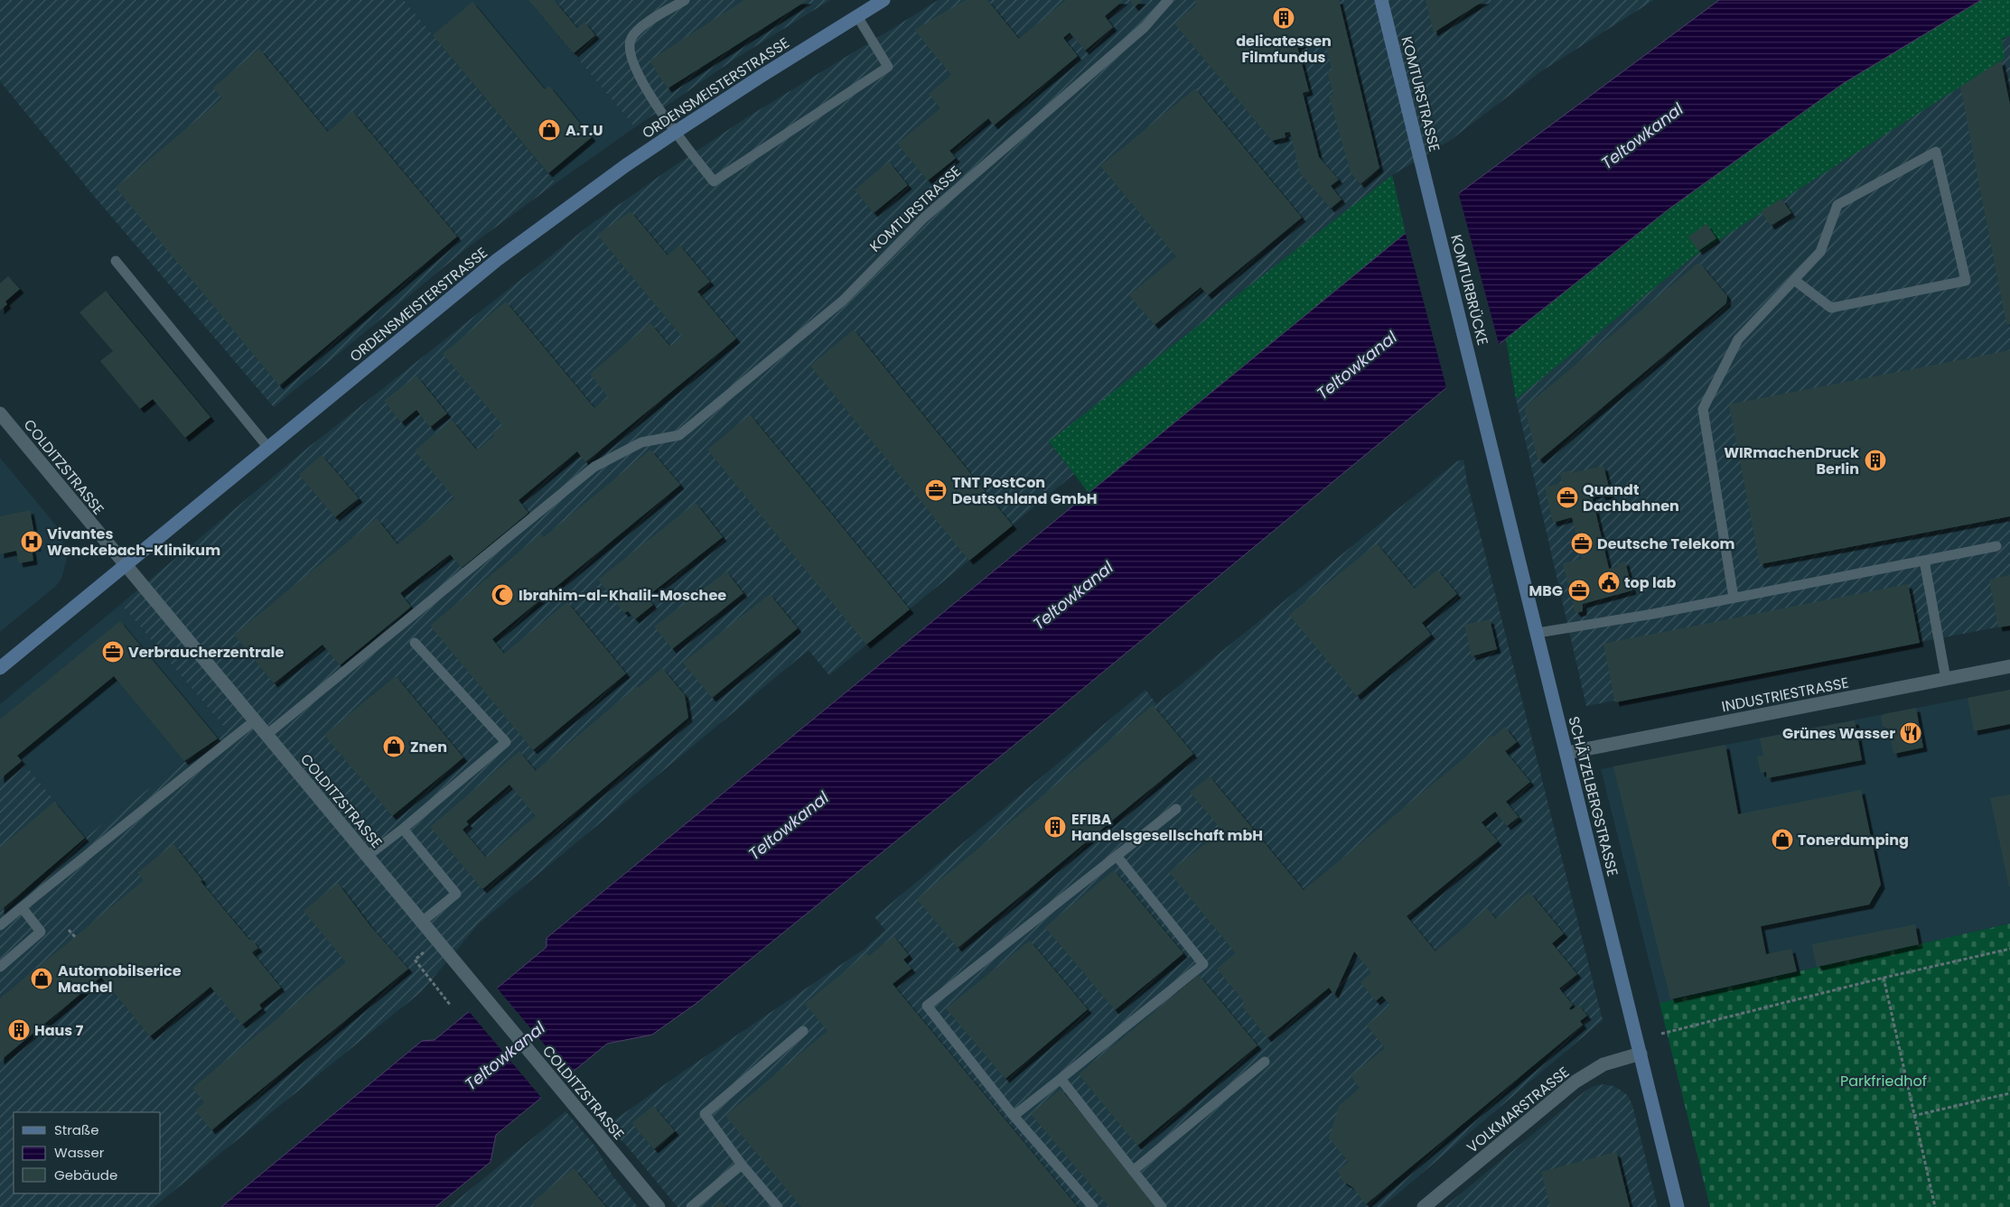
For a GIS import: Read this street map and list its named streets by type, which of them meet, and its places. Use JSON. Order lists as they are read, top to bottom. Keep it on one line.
{"streets":{"street":["ORDENSMEISTERSTRASSE","KOMTURSTRASSE","KOMTURBRÜCKE","COLDITZSTRASSE","INDUSTRIESTRASSE","SCHÄTZELBERGSTRASSE","VOLKMARSTRASSE"]},"crossings":[["ORDENSMEISTERSTRASSE","COLDITZSTRASSE"],["KOMTURSTRASSE","KOMTURBRÜCKE"],["KOMTURSTRASSE","COLDITZSTRASSE"],["KOMTURBRÜCKE","SCHÄTZELBERGSTRASSE"],["INDUSTRIESTRASSE","SCHÄTZELBERGSTRASSE"],["SCHÄTZELBERGSTRASSE","VOLKMARSTRASSE"]],"water":["Teltowkanal"],"parks":["Parkfriedhof"],"places":{"building":["delicatessen Filmfundus","WIRmachenDruck Berlin","EFIBA Handelsgesellschaft mbH","Haus 7"],"shop":["A.T.U","Znen","Tonerdumping","Automobilserice Machel"],"office":["TNT PostCon Deutschland GmbH","Quandt Dachbahnen","Deutsche Telekom","MBG","Verbraucherzentrale"],"hospital":["Vivantes Wenckebach-Klinikum"],"public building":["top lab"],"mosque":["Ibrahim-al-Khalil-Moschee"],"restaurant":["Grünes Wasser"]},"legend":["Straße","Wasser","Gebäude"]}
